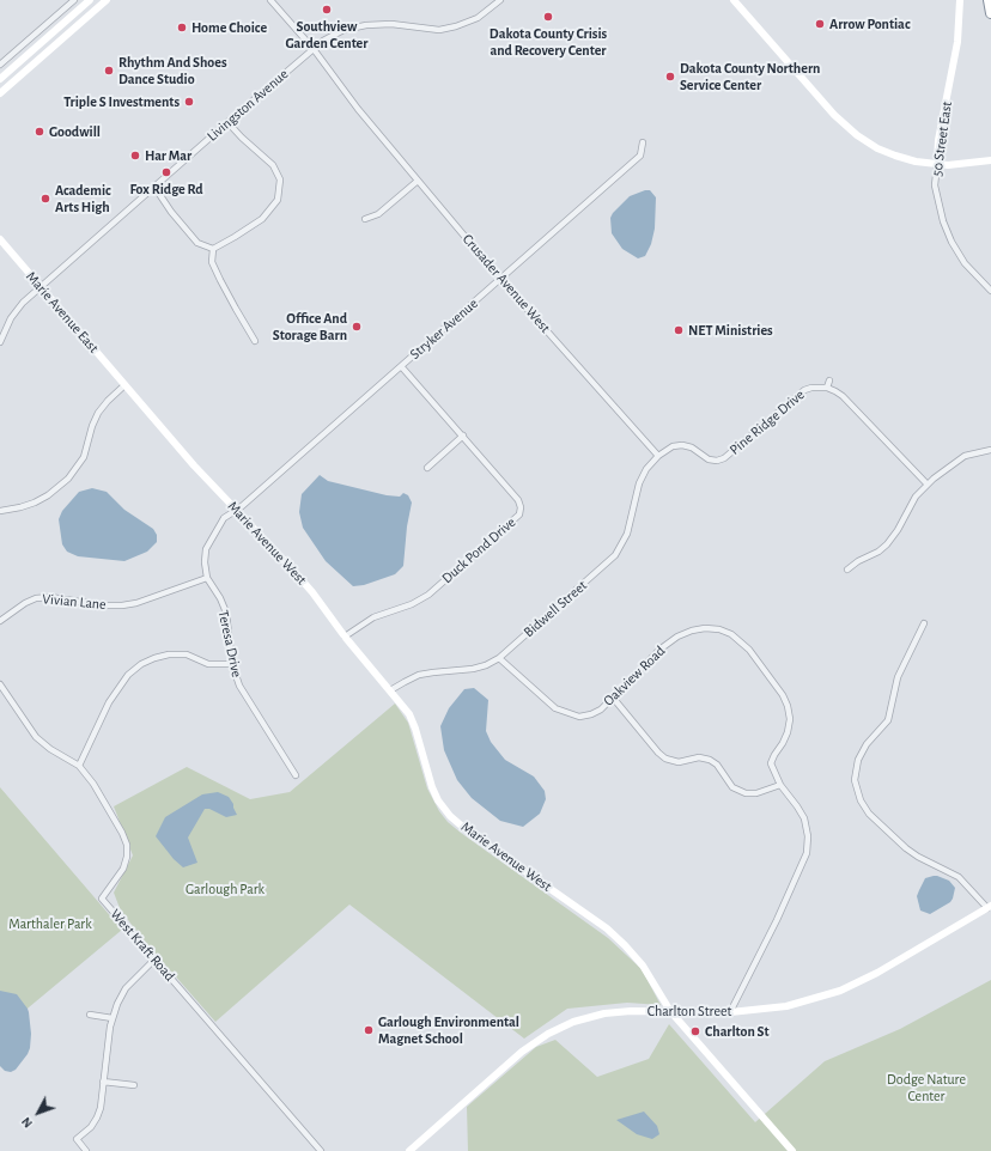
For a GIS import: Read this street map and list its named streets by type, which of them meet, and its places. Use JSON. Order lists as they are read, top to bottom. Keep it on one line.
{"streets":{"street":["Livingston Avenue","50 Street East","Crusader Avenue West","Marie Avenue East","Stryker Avenue","Pine Ridge Drive","Marie Avenue West","Duck Pond Drive","Vivian Lane","Bidwell Street","Teresa Drive","Oakview Road","West Kraft Road","Charlton Street"]},"crossings":[["Livingston Avenue","Crusader Avenue West"],["Livingston Avenue","Marie Avenue East"],["Crusader Avenue West","Stryker Avenue"],["Crusader Avenue West","Pine Ridge Drive"],["Crusader Avenue West","Bidwell Street"],["Marie Avenue East","Marie Avenue West"],["Stryker Avenue","Marie Avenue West"],["Stryker Avenue","Duck Pond Drive"],["Stryker Avenue","Teresa Drive"],["Pine Ridge Drive","Bidwell Street"],["Marie Avenue West","Duck Pond Drive"],["Marie Avenue West","Bidwell Street"],["Marie Avenue West","Teresa Drive"],["Marie Avenue West","Charlton Street"],["Vivian Lane","Teresa Drive"],["Bidwell Street","Oakview Road"],["Oakview Road","Charlton Street"]],"parks":["Garlough Park","Marthaler Park","Dodge Nature Center"],"places":["Southview Garden Center","Dakota County Crisis and Recovery Center","Arrow Pontiac","Home Choice","Rhythm And Shoes Dance Studio","Dakota County Northern Service Center","Triple S Investments","Goodwill","Har Mar","Fox Ridge Rd","Academic Arts High","Office And Storage Barn","NET Ministries","Garlough Environmental Magnet School","Charlton St"],"north":"bottom left"}
